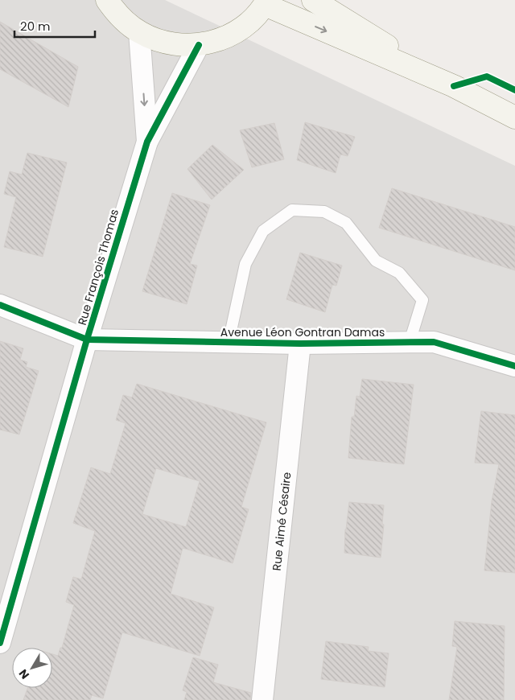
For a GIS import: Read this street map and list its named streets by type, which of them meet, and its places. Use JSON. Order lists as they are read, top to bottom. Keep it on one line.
{"streets":{"street":["Rue François Thomas","Avenue Léon Gontran Damas","Rue Aimé Césaire"]},"crossings":[["Rue François Thomas","Avenue Léon Gontran Damas"],["Avenue Léon Gontran Damas","Rue Aimé Césaire"]],"scale_bar":"20 m","north":"bottom left"}
